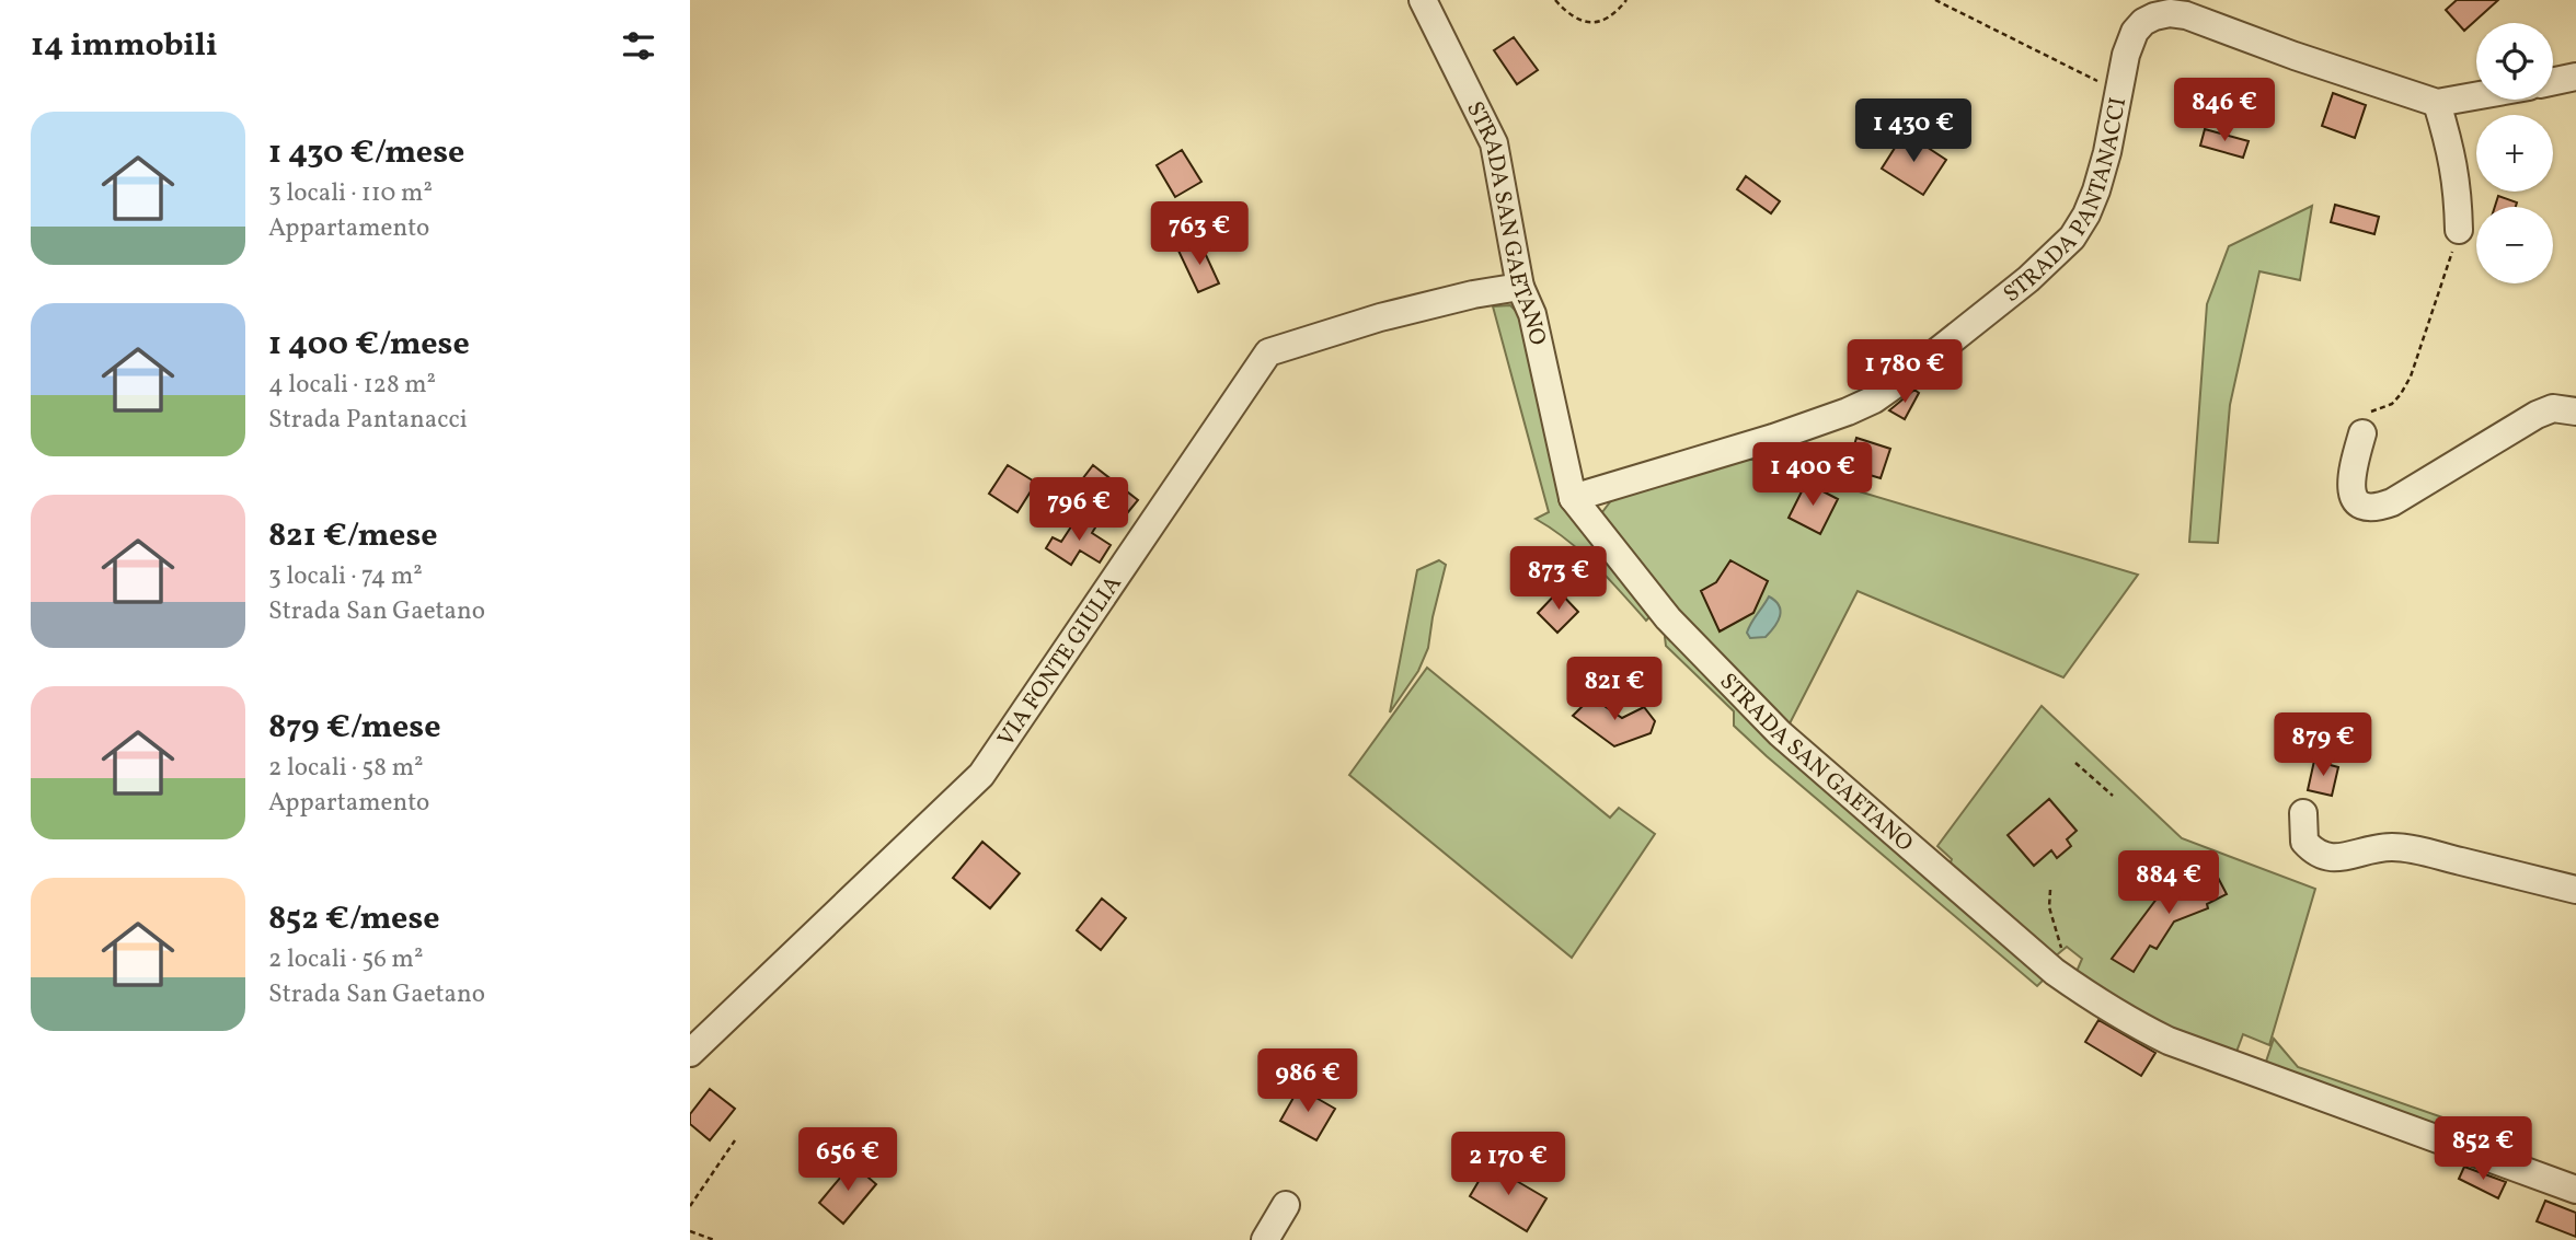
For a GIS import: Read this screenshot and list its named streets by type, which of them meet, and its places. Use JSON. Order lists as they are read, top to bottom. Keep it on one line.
{"streets":{"street":["STRADA PANTANACCI","STRADA SAN GAETANO","VIA FONTE GIULIA"]},"crossings":[["STRADA PANTANACCI","STRADA SAN GAETANO"],["STRADA SAN GAETANO","VIA FONTE GIULIA"]],"page":{"heading":"14 immobili","map_buttons":["+","−"],"price":["846 €","1 430 €","763 €","1 780 €","1 400 €","796 €","873 €","821 €","879 €","884 €","986 €","852 €","656 €","2 170 €"],"list":[{"name":"1 430 €/mese","note":"3 locali · 110 m² · Appartamento"},{"name":"1 400 €/mese","note":"4 locali · 128 m² · Strada Pantanacci"},{"name":"821 €/mese","note":"3 locali · 74 m² · Strada San Gaetano"},{"name":"879 €/mese","note":"2 locali · 58 m² · Appartamento"},{"name":"852 €/mese","note":"2 locali · 56 m² · Strada San Gaetano"}]}}
